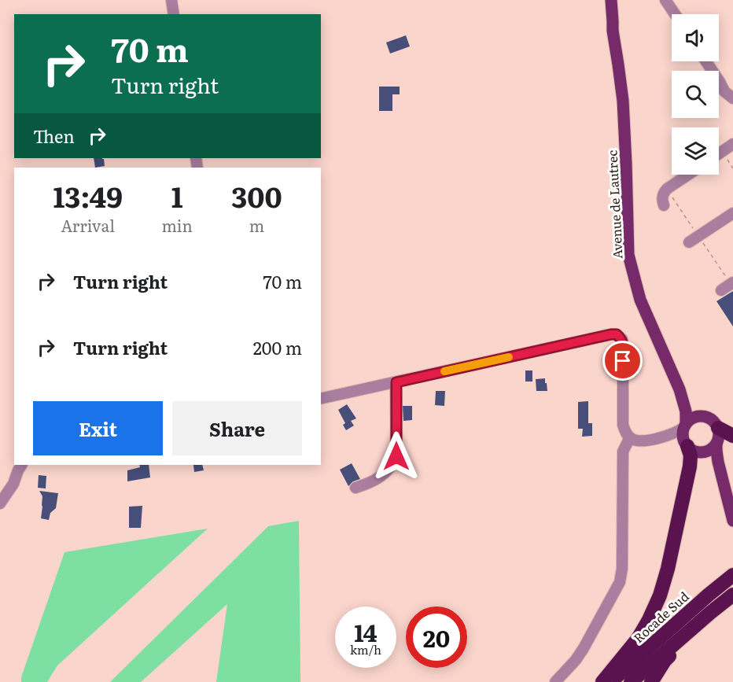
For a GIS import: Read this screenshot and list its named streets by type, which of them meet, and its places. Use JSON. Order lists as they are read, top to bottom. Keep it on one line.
{"streets":{"highway":["Rocade Sud"],"main road":["Avenue de Lautrec"]},"page":{"turn":["70 m","Turn right"],"then":"Then","eta":["13:49","Arrival","1","min","300","m"],"list":[{"name":"Turn right","value":"70 m"},{"name":"Turn right","value":"200 m"}],"buttons":["Exit","Share"],"speed":"14 km/h","limit":"20"}}
